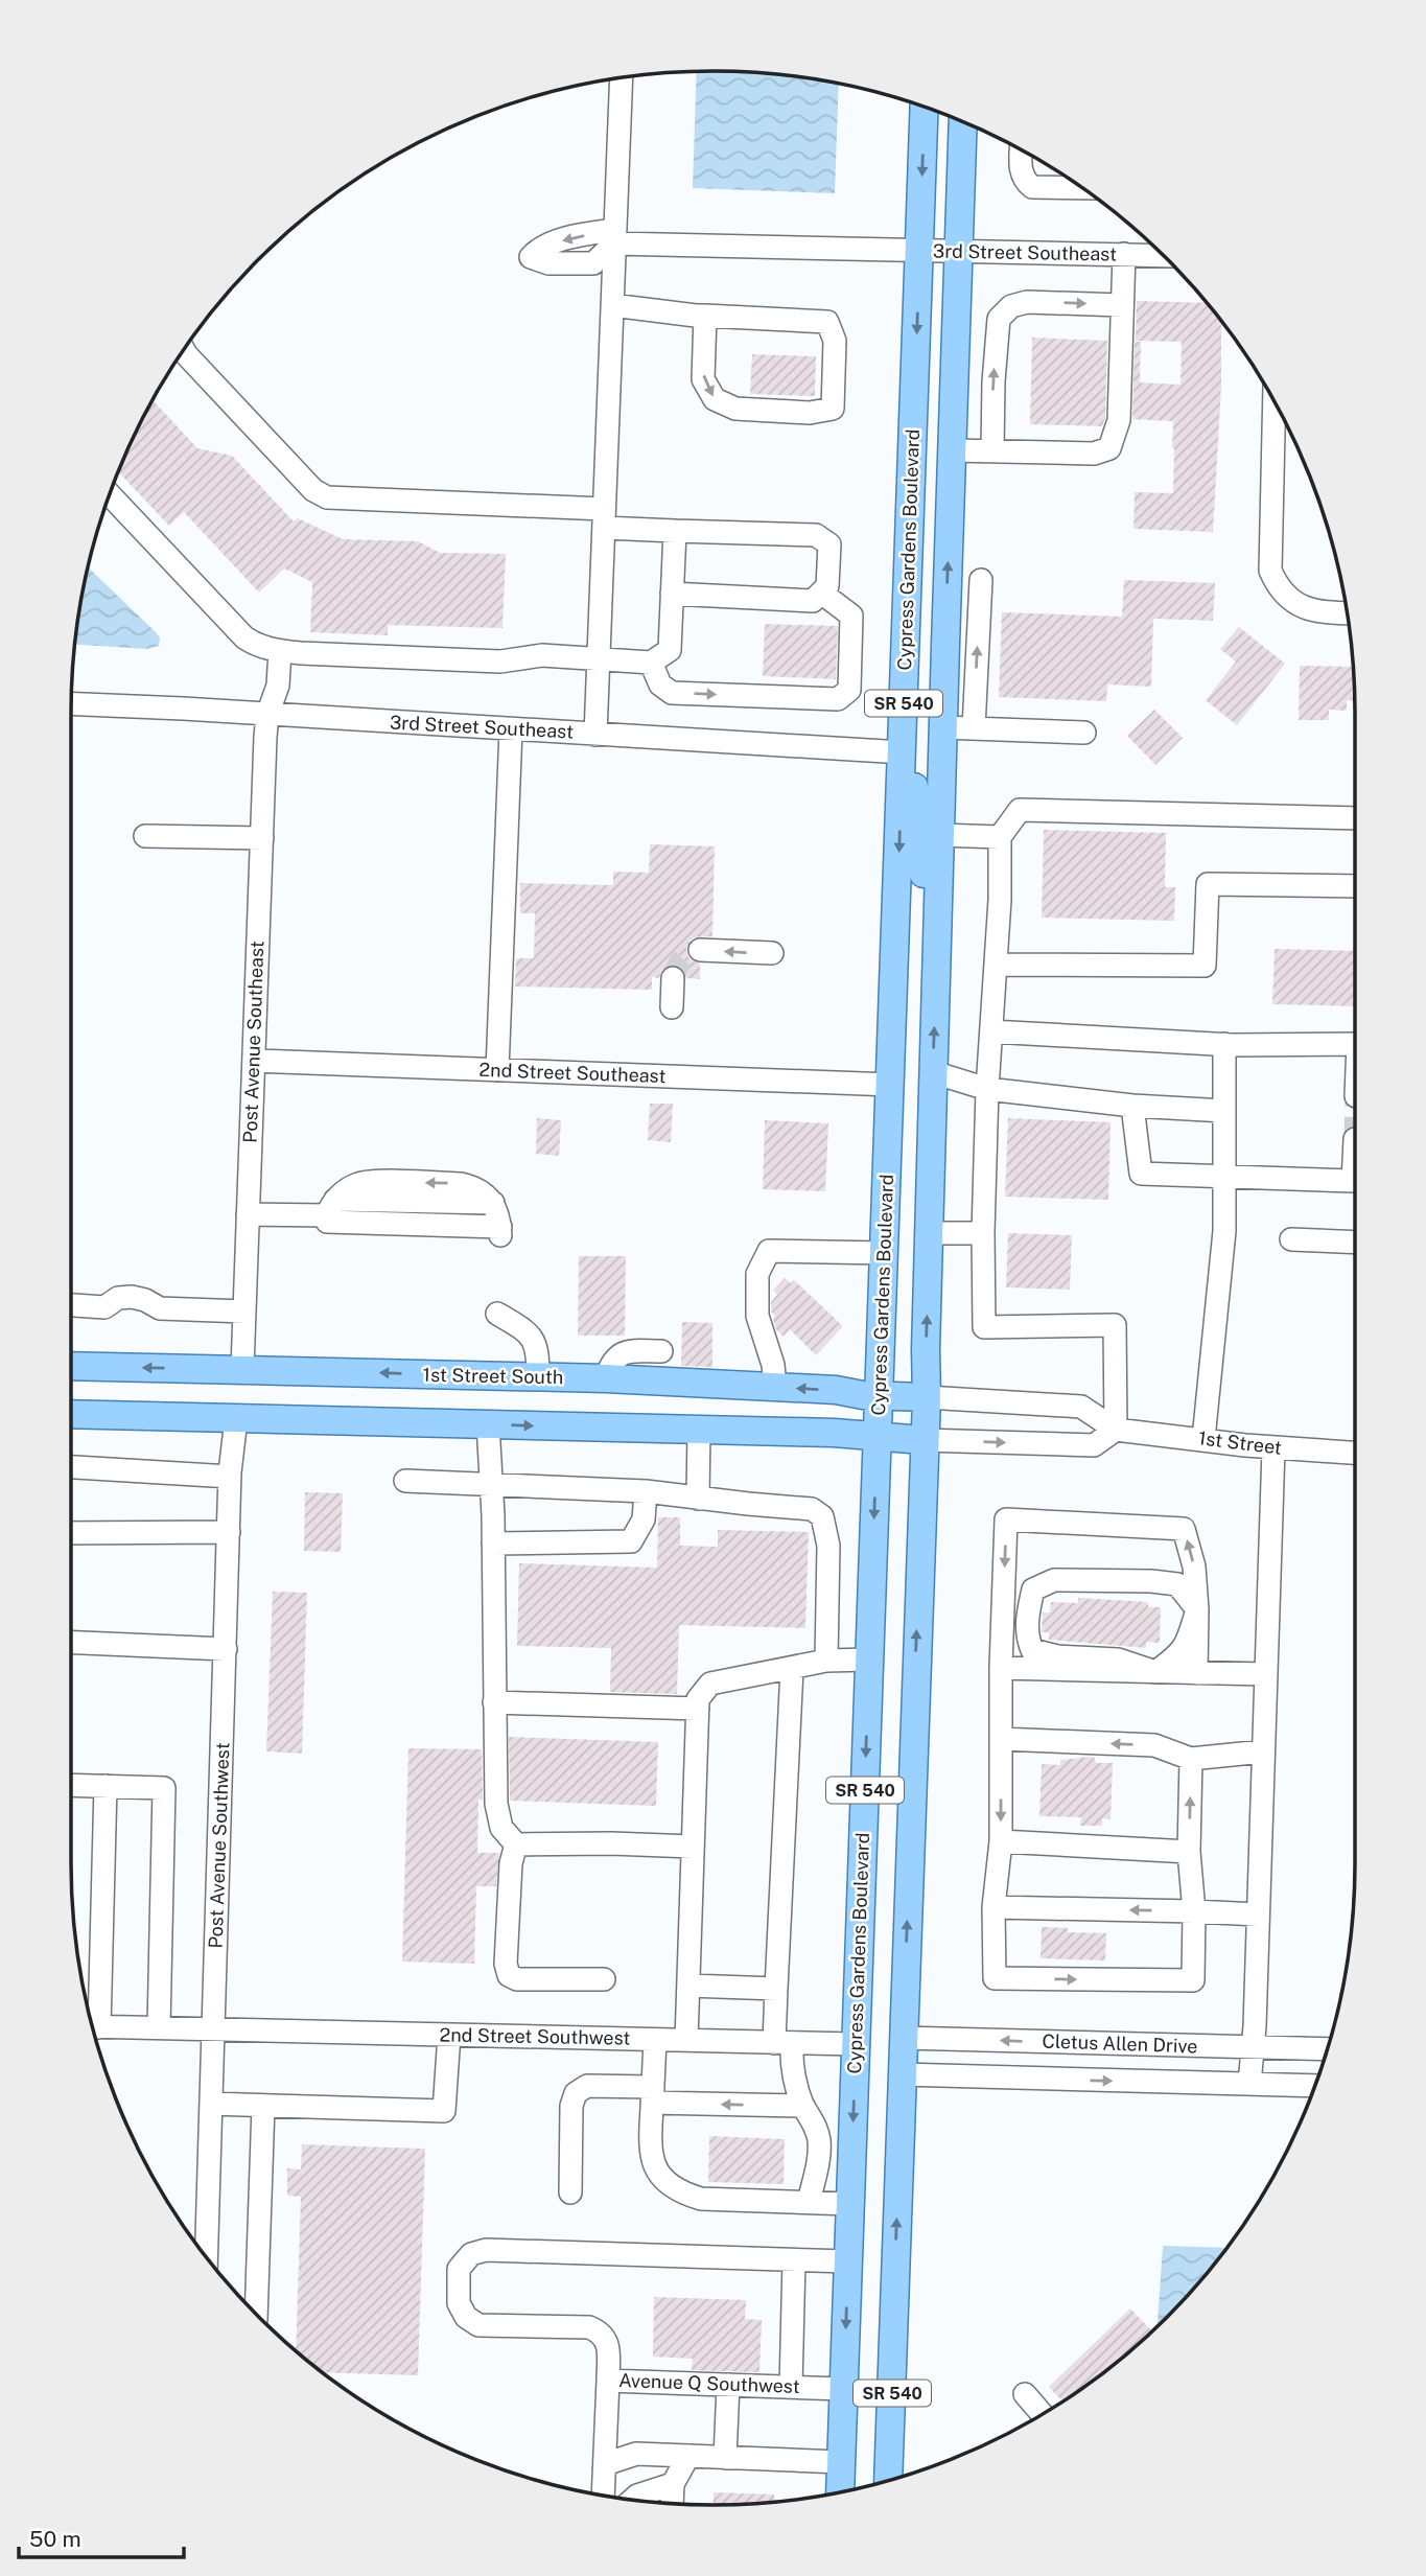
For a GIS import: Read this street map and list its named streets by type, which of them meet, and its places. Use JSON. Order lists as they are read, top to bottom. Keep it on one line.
{"streets":{"main road":["Cypress Gardens Boulevard","SR 540","1st Street South"],"street":["3rd Street Southeast","Post Avenue Southeast","2nd Street Southeast","1st Street","Post Avenue Southwest","2nd Street Southwest","Cletus Allen Drive","Avenue Q Southwest"]},"crossings":[["3rd Street Southeast","Cypress Gardens Boulevard"],["3rd Street Southeast","SR 540"],["3rd Street Southeast","Post Avenue Southeast"],["Cypress Gardens Boulevard","2nd Street Southeast"],["Cypress Gardens Boulevard","1st Street South"],["Cypress Gardens Boulevard","2nd Street Southwest"],["Cypress Gardens Boulevard","Avenue Q Southwest"],["SR 540","1st Street South"],["SR 540","1st Street"],["SR 540","Cletus Allen Drive"],["Post Avenue Southeast","2nd Street Southeast"],["Post Avenue Southeast","1st Street South"],["1st Street South","1st Street"],["Post Avenue Southwest","2nd Street Southwest"]],"scale_bar":"50 m"}
